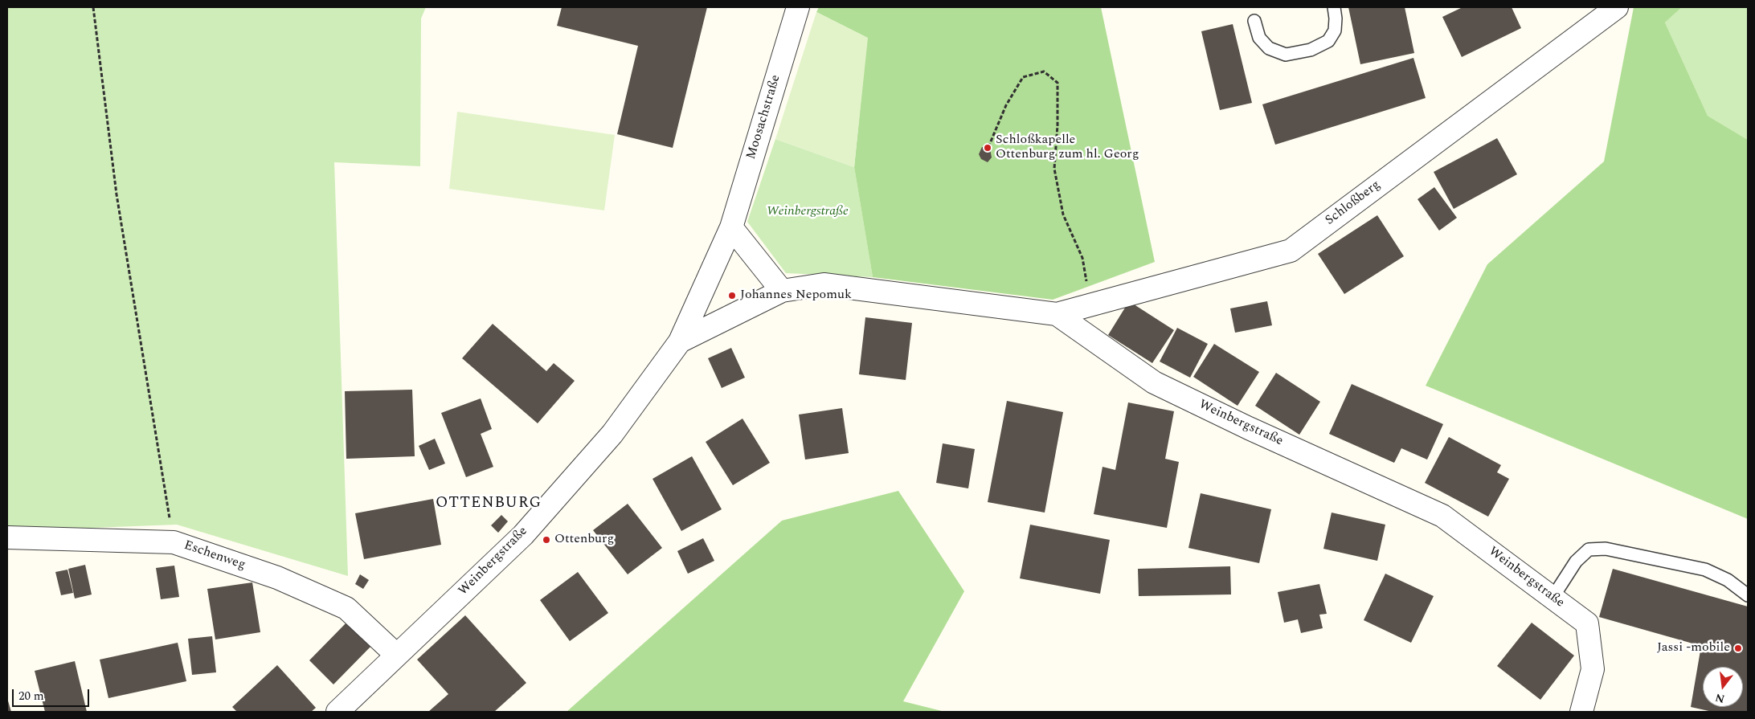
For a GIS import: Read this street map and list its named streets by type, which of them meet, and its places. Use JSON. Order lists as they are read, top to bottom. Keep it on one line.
{"streets":{"street":["Moosachstraße","Schloßberg","Weinbergstraße","Eschenweg"]},"crossings":[["Moosachstraße","Weinbergstraße"],["Schloßberg","Weinbergstraße"],["Weinbergstraße","Eschenweg"]],"districts":["OTTENBURG"],"parks":["Weinbergstraße"],"places":["Schloßkapelle Ottenburg zum hl. Georg","Johannes Nepomuk","Ottenburg","Jassi -mobile"],"scale_bar":"20 m","north":"bottom"}
